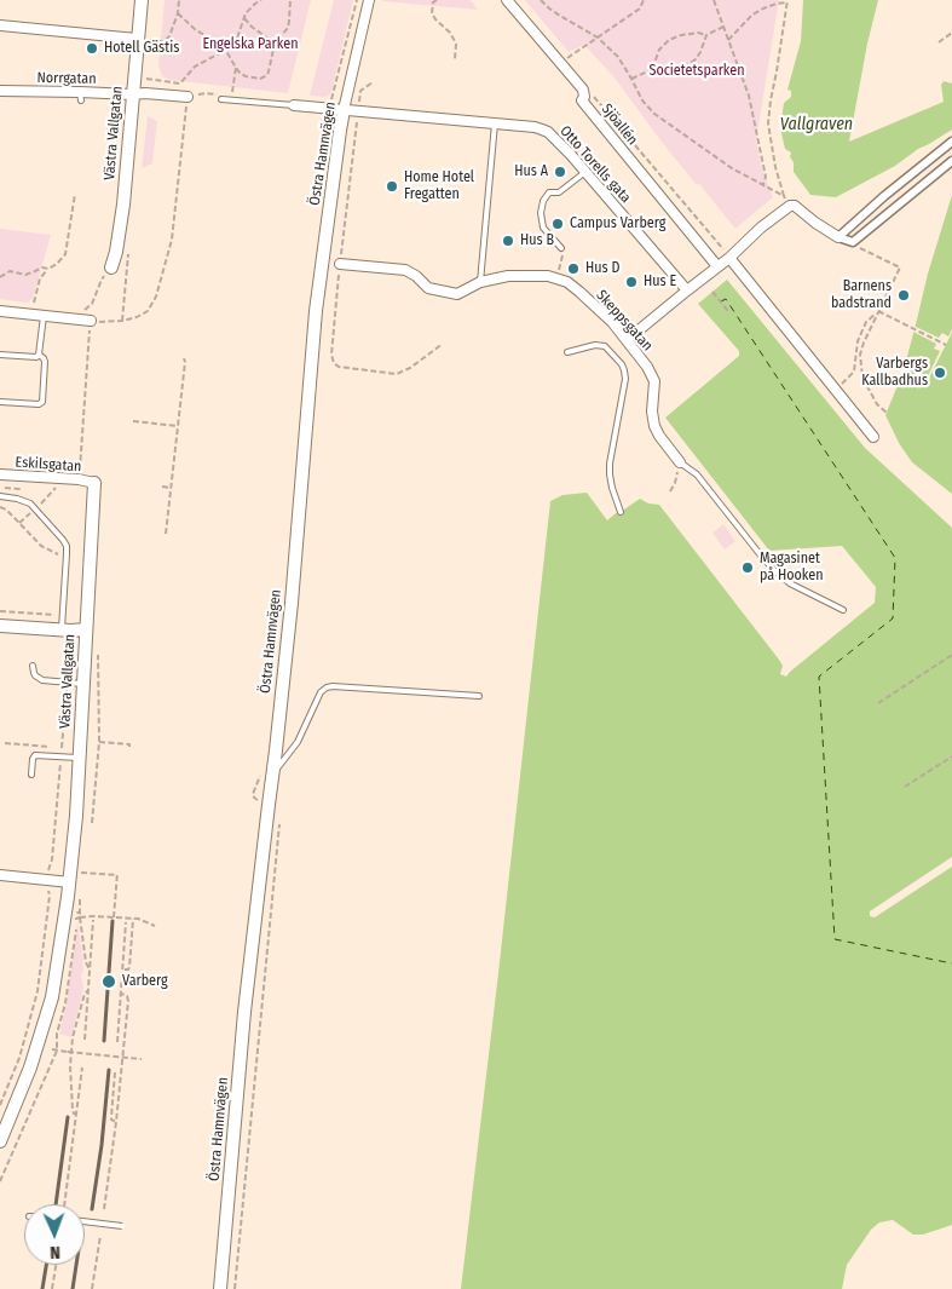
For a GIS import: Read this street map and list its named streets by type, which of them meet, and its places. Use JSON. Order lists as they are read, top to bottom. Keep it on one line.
{"streets":{"street":["Norrgatan","Sjöallén","Västra Vallgatan","Östra Hamnvägen","Otto Torells gata","Skeppsgatan","Eskilsgatan"]},"crossings":[["Norrgatan","Västra Vallgatan"],["Västra Vallgatan","Eskilsgatan"],["Östra Hamnvägen","Otto Torells gata"]],"water":["Vallgraven"],"parks":["Engelska Parken","Societetsparken"],"places":["Hotell Gästis","Hus A","Home Hotel Fregatten","Campus Varberg","Hus B","Hus D","Hus E","Barnens badstrand","Varbergs Kallbadhus","Magasinet på Hooken","Varberg"],"north":"bottom"}
